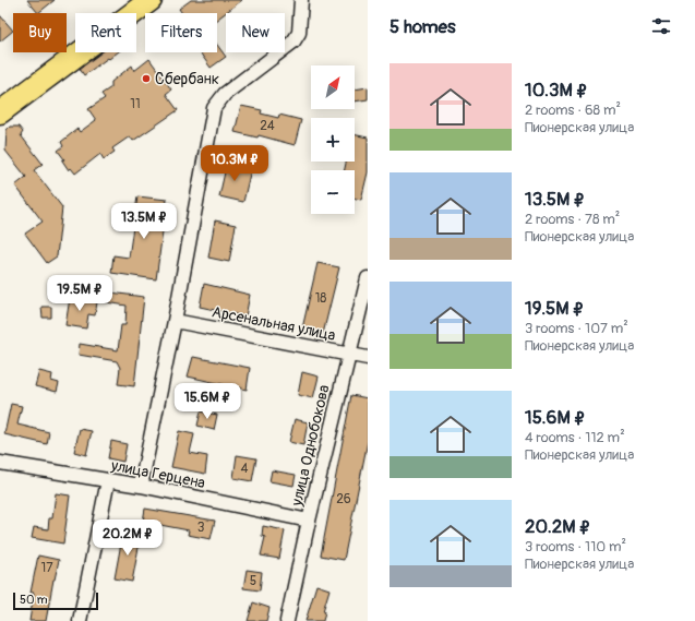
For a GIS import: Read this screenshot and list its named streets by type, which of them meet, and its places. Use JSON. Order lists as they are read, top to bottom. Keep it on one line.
{"streets":{"street":["Арсенальная улица","улица Однобокова","улица Герцена"]},"crossings":[["Арсенальная улица","улица Однобокова"],["улица Однобокова","улица Герцена"]],"places":["Сбербанк"],"house_numbers":["11","24","18","4","26","3","17","5"],"scale_bar":"50 m","north":"top right","page":{"heading":"5 homes","chip":["Buy","Rent","Filters","New"],"list":[{"name":"10.3M ₽","note":"2 rooms · 68 m² · Пионерская улица"},{"name":"13.5M ₽","note":"2 rooms · 78 m² · Пионерская улица"},{"name":"19.5M ₽","note":"3 rooms · 107 m² · Пионерская улица"},{"name":"15.6M ₽","note":"4 rooms · 112 m² · Пионерская улица"},{"name":"20.2M ₽","note":"3 rooms · 110 m² · Пионерская улица"}],"map_buttons":["+","−"],"price":["10.3M ₽","13.5M ₽","19.5M ₽","15.6M ₽","20.2M ₽"],"scale":"50 m"}}
